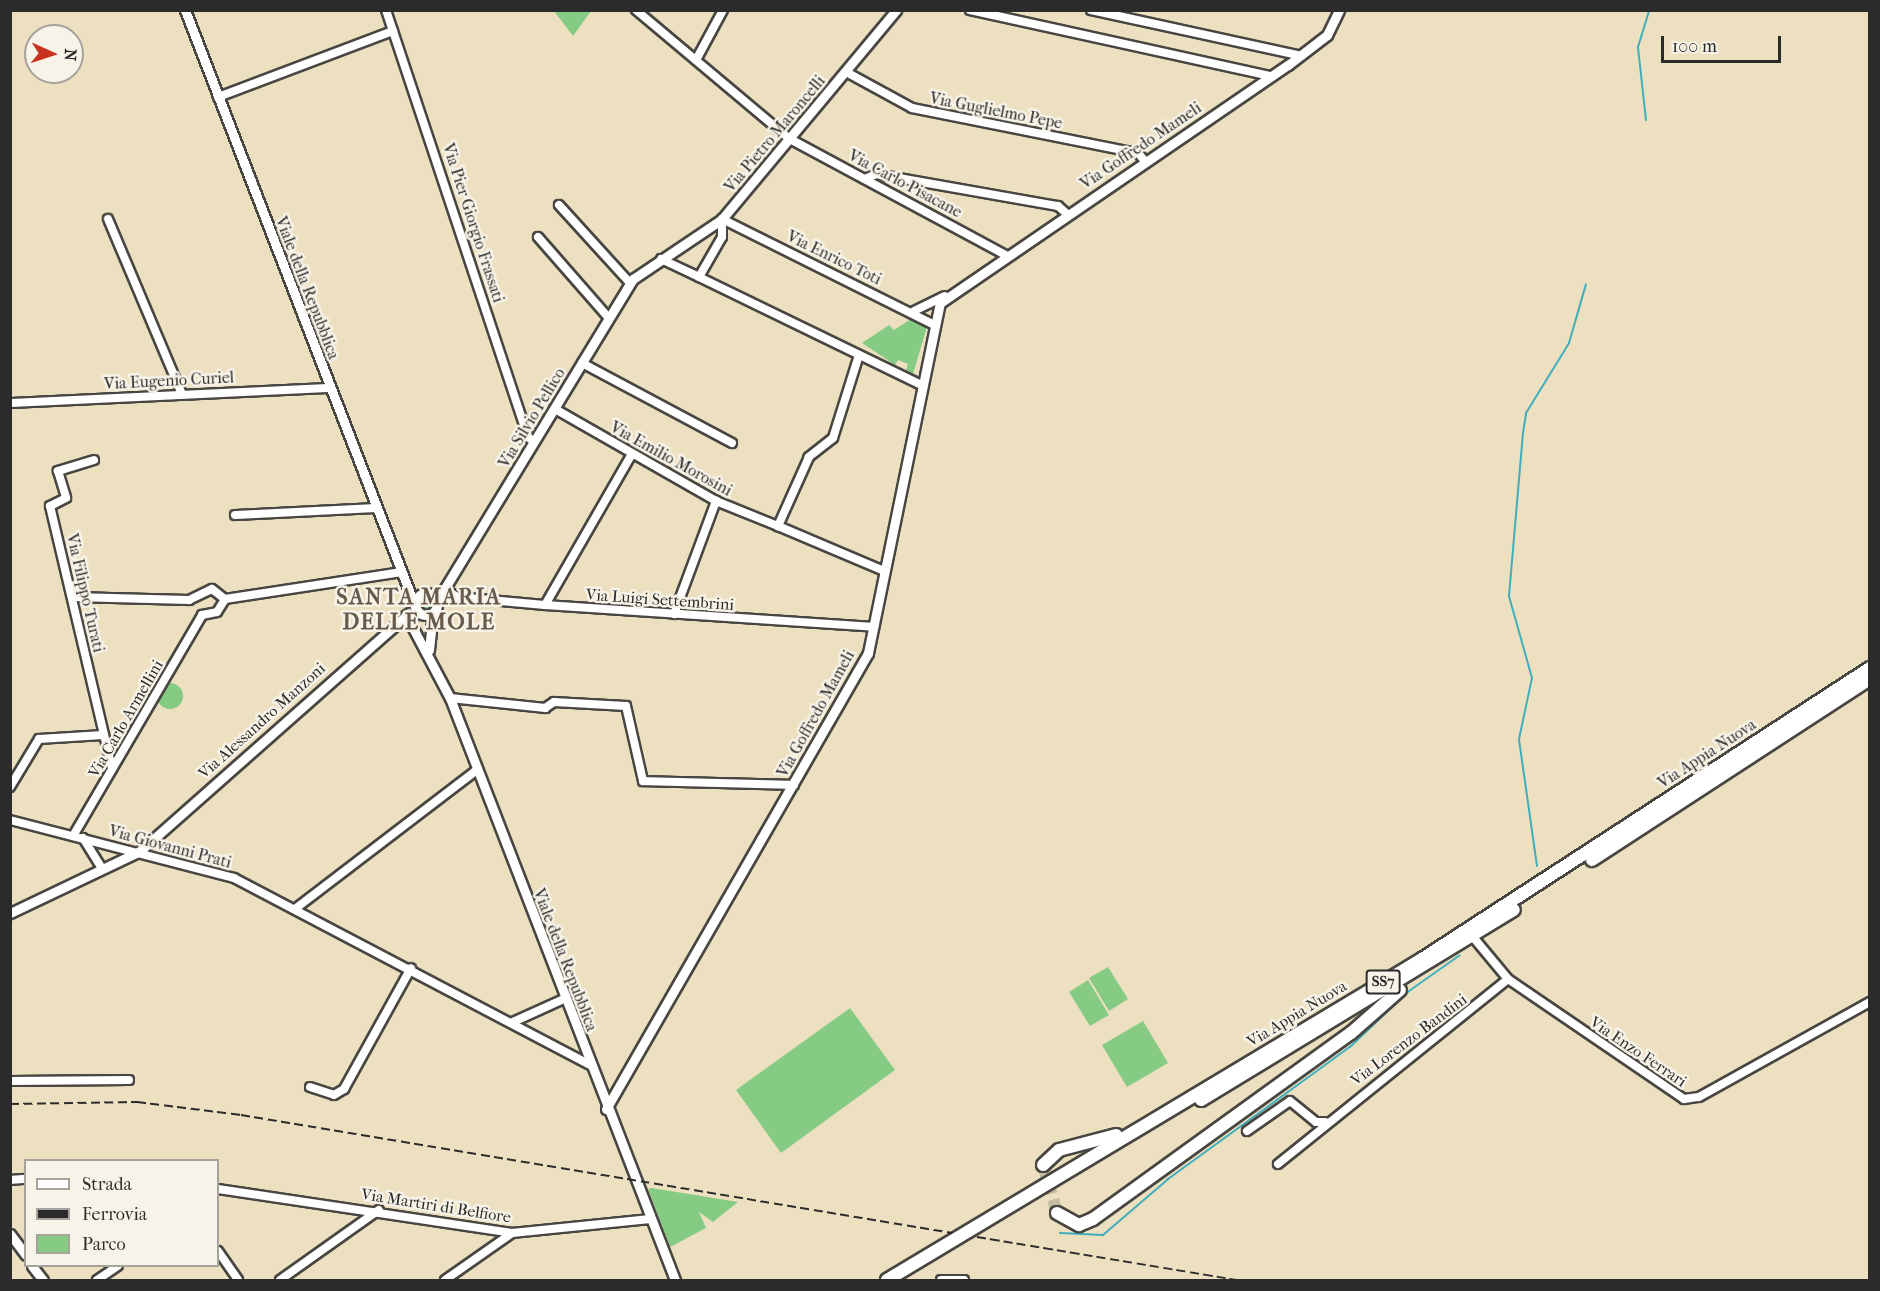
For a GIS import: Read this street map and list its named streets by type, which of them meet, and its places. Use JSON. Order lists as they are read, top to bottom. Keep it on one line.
{"streets":{"main road":["Via Appia Nuova","SS7"],"street":["Via Guglielmo Pepe","Via Pietro Maroncelli","Via Goffredo Mameli","Via Carlo Pisacane","Via Pier Giorgio Frassati","Via Enrico Toti","Viale della Repubblica","Via Eugenio Curiel","Via Silvio Pellico","Via Emilio Morosini","Via Filippo Turati","Via Luigi Settembrini","Via Carlo Armellini","Via Alessandro Manzoni","Via Giovanni Prati","Via Lorenzo Bandini","Via Enzo Ferrari","Via Martiri di Belfiore"]},"crossings":[["Via Guglielmo Pepe","Via Pietro Maroncelli"],["Via Guglielmo Pepe","Via Goffredo Mameli"],["Via Pietro Maroncelli","Via Carlo Pisacane"],["Via Pietro Maroncelli","Via Enrico Toti"],["Via Pietro Maroncelli","Via Silvio Pellico"],["Via Goffredo Mameli","Via Carlo Pisacane"],["Via Goffredo Mameli","Via Enrico Toti"],["Via Goffredo Mameli","Viale della Repubblica"],["Via Goffredo Mameli","Via Emilio Morosini"],["Via Goffredo Mameli","Via Luigi Settembrini"],["Via Pier Giorgio Frassati","Via Silvio Pellico"],["Viale della Repubblica","Via Eugenio Curiel"],["Viale della Repubblica","Via Alessandro Manzoni"],["Viale della Repubblica","Via Giovanni Prati"],["Viale della Repubblica","Via Martiri di Belfiore"],["Via Silvio Pellico","Via Emilio Morosini"],["Via Silvio Pellico","Via Luigi Settembrini"],["Via Filippo Turati","Via Carlo Armellini"],["Via Carlo Armellini","Via Giovanni Prati"],["Via Alessandro Manzoni","Via Giovanni Prati"],["Via Appia Nuova","Via Enzo Ferrari"],["Via Lorenzo Bandini","Via Enzo Ferrari"]],"districts":["SANTA MARIA DELLE MOLE"],"legend":["Strada","Ferrovia","Parco"],"scale_bar":"100 m","north":"right"}
